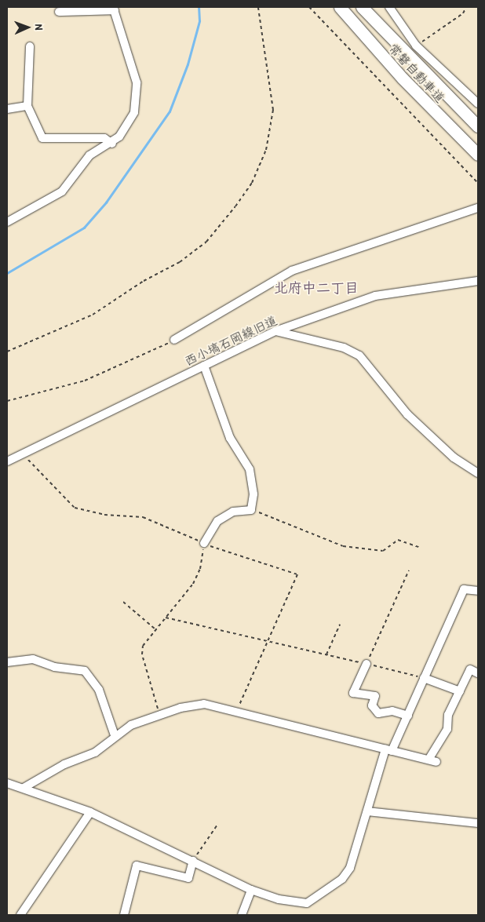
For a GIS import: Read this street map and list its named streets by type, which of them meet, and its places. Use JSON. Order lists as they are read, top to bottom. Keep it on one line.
{"streets":{"highway":["常磐自動車道"],"street":["西小塙石岡線旧道"]},"districts":["北府中二丁目"],"north":"right"}
